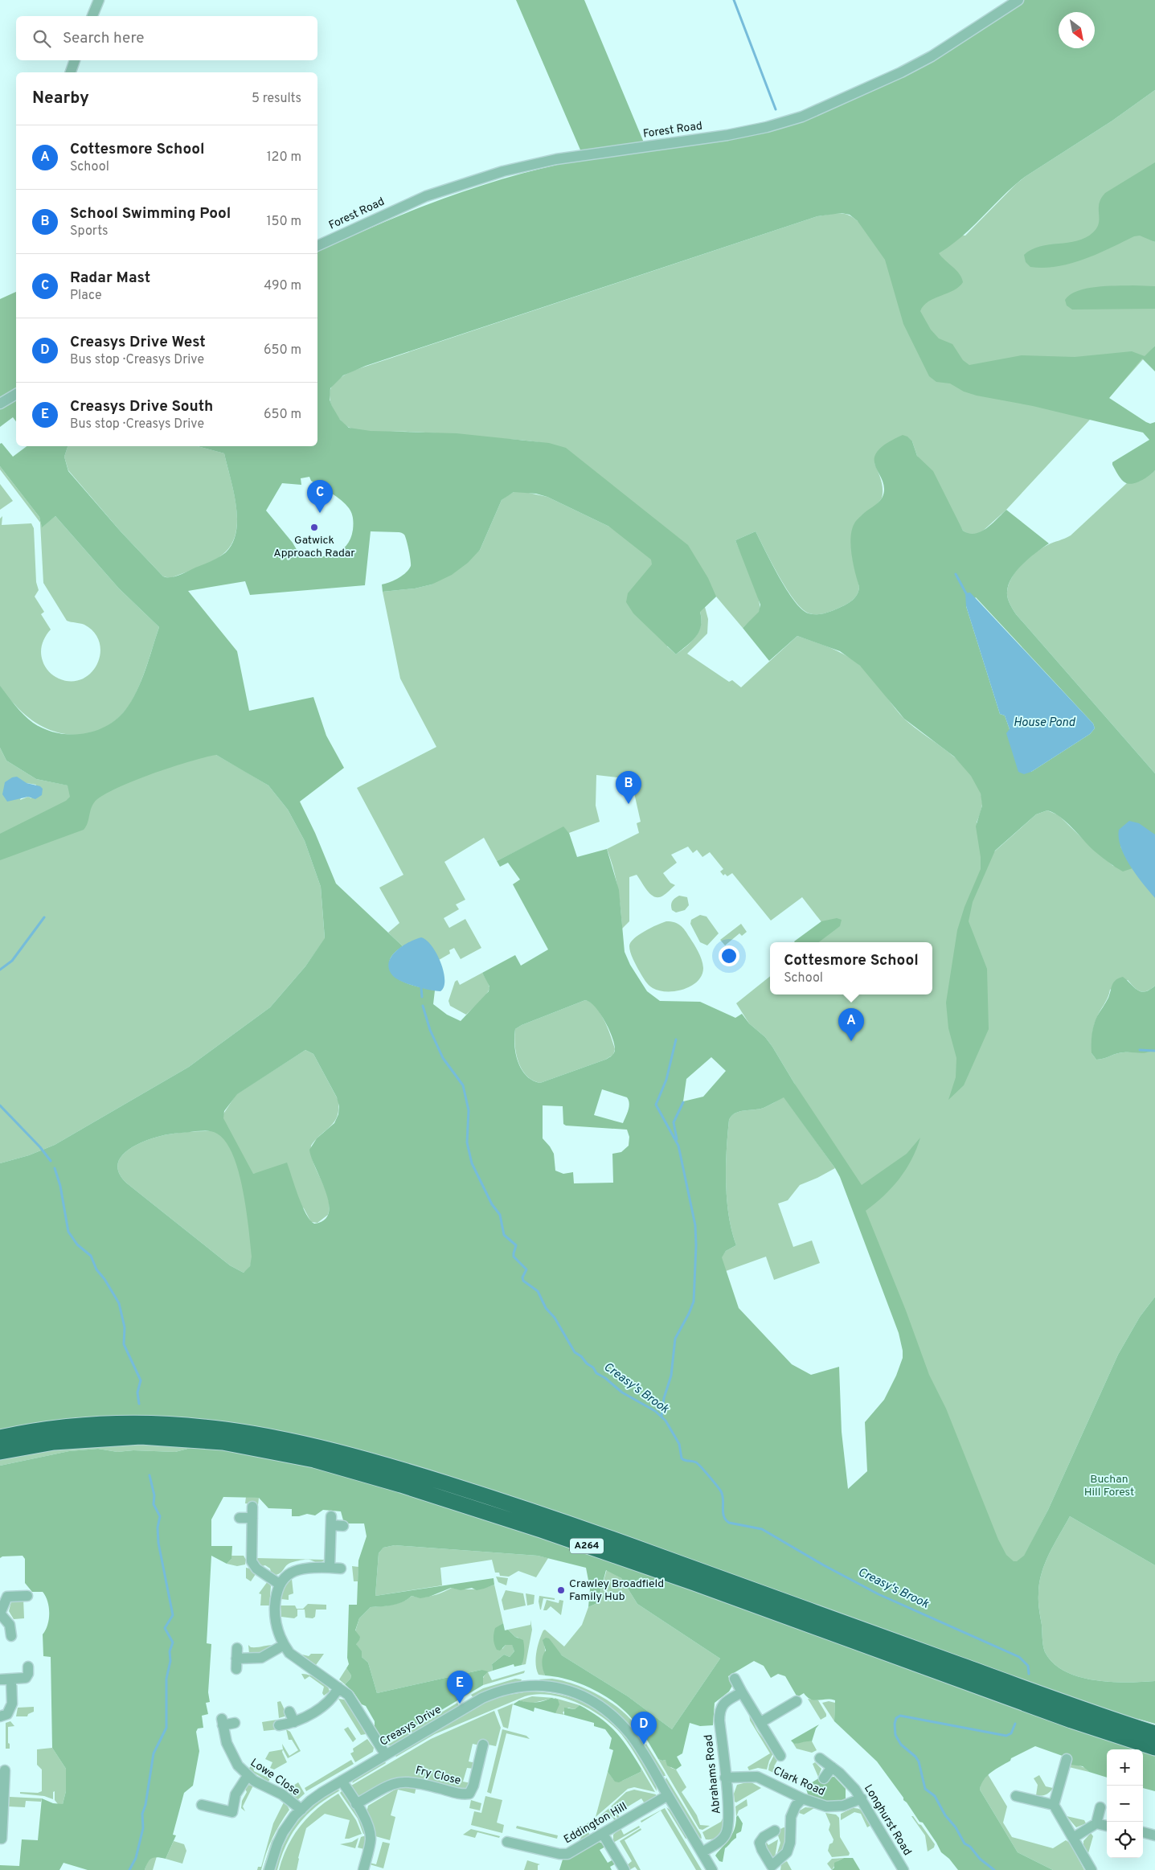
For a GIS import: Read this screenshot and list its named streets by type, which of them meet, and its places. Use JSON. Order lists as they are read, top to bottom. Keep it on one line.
{"streets":{"highway":["A264"],"street":["Forest Road","Creasys Drive","Abrahams Road","Fry Close","Lowe Close","Clark Road","Longhurst Road","Eddington Hill"]},"crossings":[["Creasys Drive","Abrahams Road"],["Creasys Drive","Lowe Close"],["Creasys Drive","Eddington Hill"],["Abrahams Road","Clark Road"],["Clark Road","Longhurst Road"]],"water":["House Pond","Creasy's Brook"],"parks":["Buchan Hill Forest"],"places":["Gatwick Approach Radar","Crawley Broadfield Family Hub"],"north":"bottom right","page":{"search":"Search here","heading":["Nearby","5 results"],"list":[{"mark":"A","name":"Cottesmore School","note":"School","value":"120 m"},{"mark":"B","name":"School Swimming Pool","note":"Sports","value":"150 m"},{"mark":"C","name":"Radar Mast","note":"Place","value":"490 m"},{"mark":"D","name":"Creasys Drive West","note":"Bus stop · Creasys Drive","value":"650 m"},{"mark":"E","name":"Creasys Drive South","note":"Bus stop · Creasys Drive","value":"650 m"}],"pins":["C","B","A","E","D"],"popup":["Cottesmore School","School"],"map_buttons":["+","−"]}}
